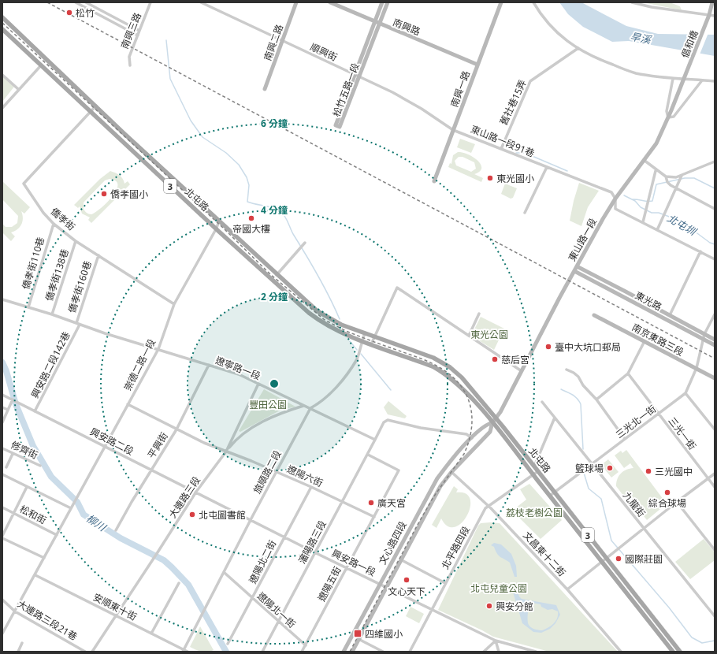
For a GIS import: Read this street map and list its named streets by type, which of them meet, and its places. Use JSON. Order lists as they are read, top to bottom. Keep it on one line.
{"streets":{"main road":["3","北屯路"],"street":["南興路","南興三路","南興二路","倡和橋","順興街","南興一路","松竹五路一段","舊社巷15弄","東山路一段91巷","僑孝街","東山路一段","僑孝街110巷","僑孝街138巷","僑孝街160巷","東光路","南京東路三段","興安路二段142巷","崇德二路一段","遼寧路一段","三光北一街","三光一街","興安路二段","平興街","修齊街","旅順路二段","遼陽六街","大連路三段","九龍街","松和街","瀋陽路三段","文心路四段","北平路四段","文昌東十二街","遼陽北二街","興安路一段","遼陽五街","安順東十街","遼陽北一街","大連路三段21巷"]},"crossings":[["南興路","南興一路"],["南興路","松竹五路一段"],["南興二路","順興街"],["倡和橋","東山路一段"],["順興街","南興一路"],["順興街","松竹五路一段"],["順興街","東山路一段91巷"],["南興一路","東山路一段91巷"],["舊社巷15弄","東山路一段91巷"],["東山路一段91巷","東山路一段"],["北屯路","僑孝街"],["北屯路","東山路一段"],["北屯路","崇德二路一段"],["北屯路","三光北一街"],["北屯路","旅順路二段"],["北屯路","文心路四段"],["北屯路","北平路四段"],["僑孝街","僑孝街110巷"],["僑孝街","僑孝街138巷"],["僑孝街","僑孝街160巷"],["僑孝街","崇德二路一段"],["東山路一段","東光路"],["東山路一段","文心路四段"],["僑孝街110巷","遼寧路一段"],["僑孝街138巷","遼寧路一段"],["僑孝街160巷","興安路二段142巷"],["僑孝街160巷","遼寧路一段"],["東光路","三光北一街"],["南京東路三段","三光北一街"],["興安路二段142巷","遼寧路一段"],["興安路二段142巷","興安路二段"],["崇德二路一段","遼寧路一段"],["崇德二路一段","興安路二段"],["崇德二路一段","遼陽六街"],["遼寧路一段","平興街"],["遼寧路一段","旅順路二段"],["遼寧路一段","大連路三段"],["遼寧路一段","瀋陽路三段"],["三光北一街","三光一街"],["三光北一街","九龍街"],["興安路二段","平興街"],["興安路二段","大連路三段"],["興安路二段","興安路一段"],["平興街","遼陽六街"],["旅順路二段","遼陽六街"],["旅順路二段","興安路一段"],["旅順路二段","安順東十街"],["旅順路二段","遼陽北一街"],["遼陽六街","大連路三段"],["遼陽六街","瀋陽路三段"],["遼陽六街","遼陽北二街"],["遼陽六街","遼陽五街"],["大連路三段","興安路一段"],["大連路三段","安順東十街"],["瀋陽路三段","興安路一段"],["瀋陽路三段","遼陽五街"],["瀋陽路三段","遼陽北一街"],["文心路四段","文昌東十二街"],["文心路四段","興安路一段"],["北平路四段","文昌東十二街"],["北平路四段","興安路一段"],["遼陽北二街","興安路一段"],["遼陽北二街","遼陽北一街"],["興安路一段","遼陽五街"],["遼陽五街","遼陽北一街"]],"water":["旱溪","北屯圳","柳川"],"parks":["東光公園","豐田公園","荔枝老樹公園","北屯兒童公園"],"places":{"other":["松竹","東光國小","僑孝國小","帝國大樓","臺中大坑口郵局","慈后宮","籃球場","三光國中","綜合球場","廣天宮","北屯圖書館","國際莊園","文心天下","興安分館"],"transit":["四維國小"]},"rings":["6 分鐘","4 分鐘","2 分鐘"]}
